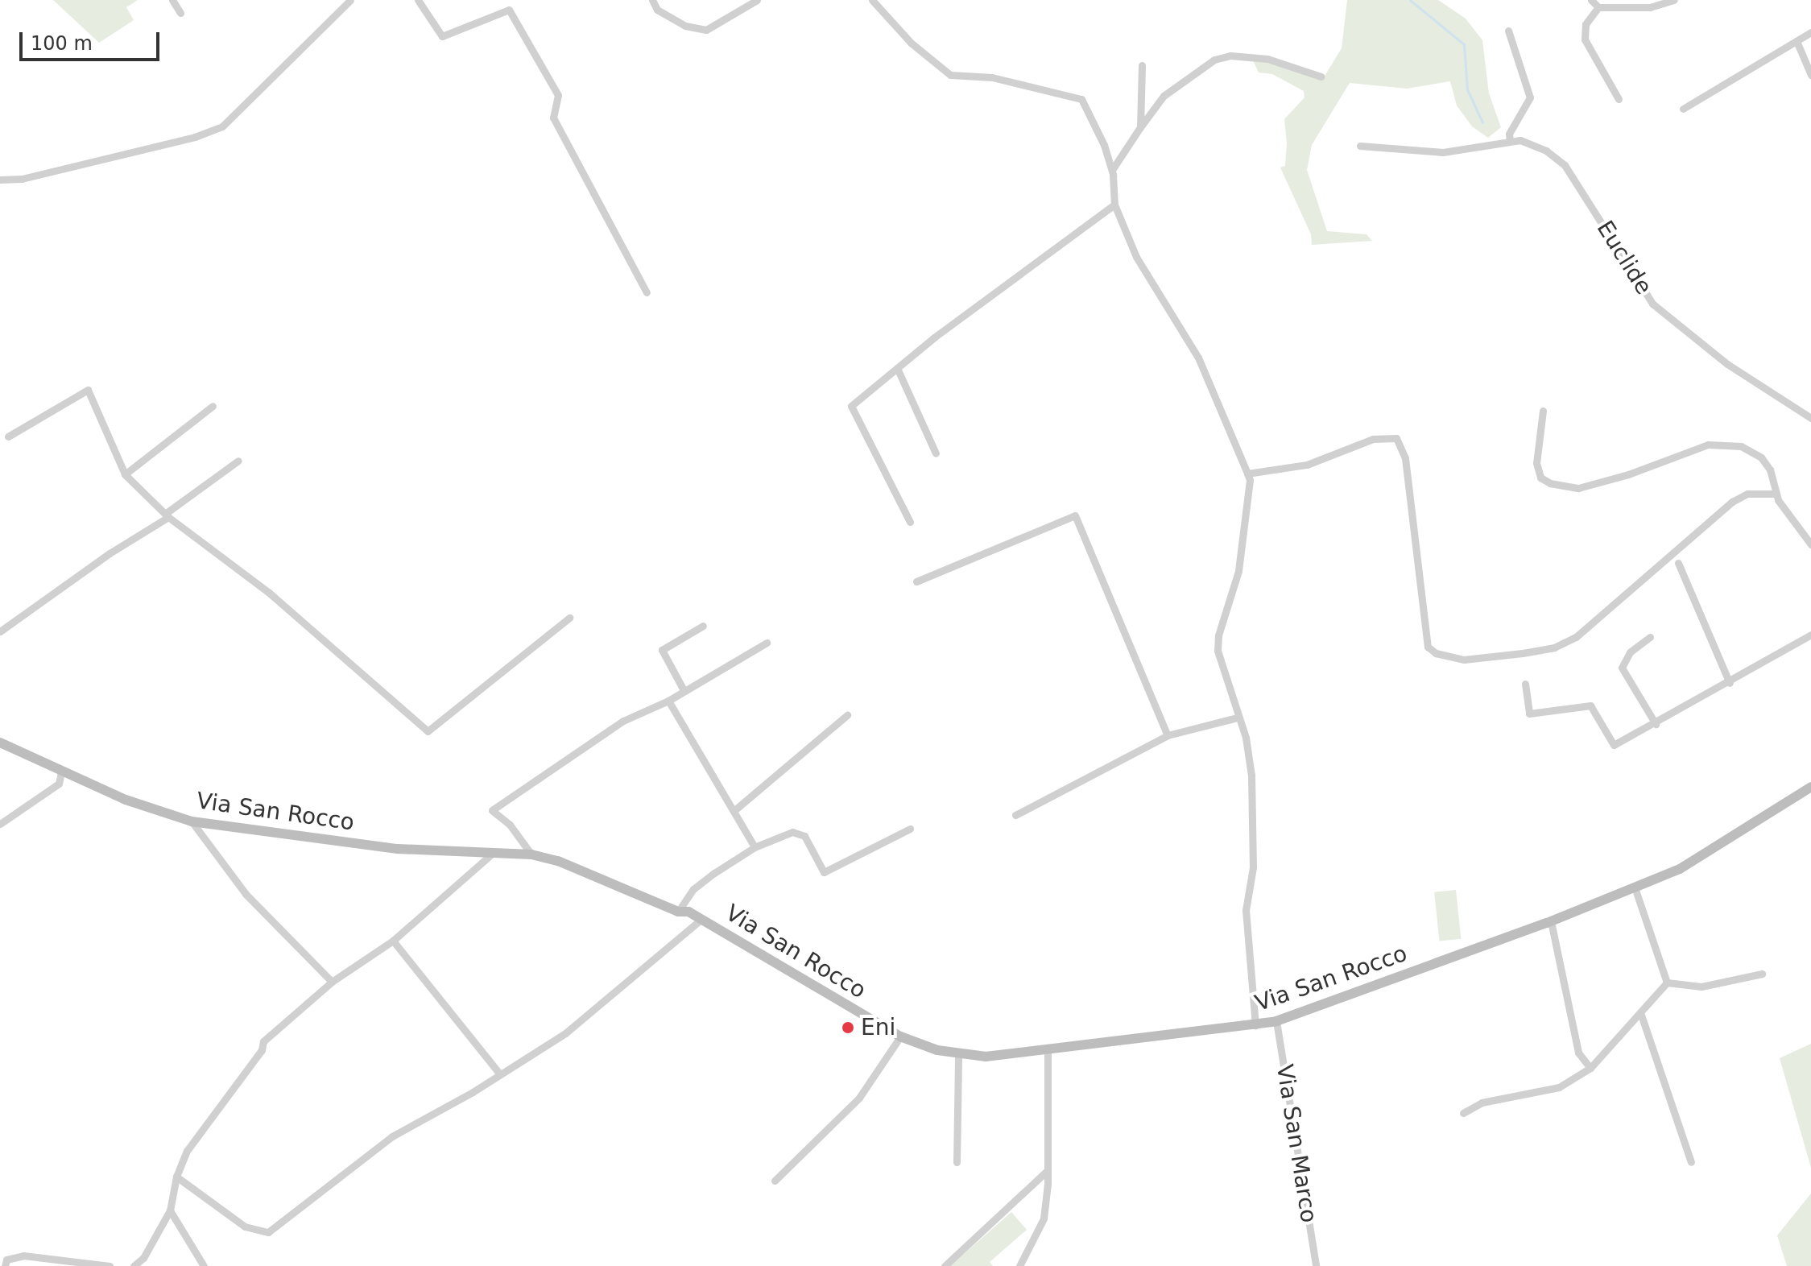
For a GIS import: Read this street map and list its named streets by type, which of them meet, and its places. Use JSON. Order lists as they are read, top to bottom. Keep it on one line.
{"streets":{"street":["Euclide","Via San Rocco","Via San Marco"]},"crossings":[["Via San Rocco","Via San Marco"]],"places":["Eni"],"scale_bar":"100 m"}
